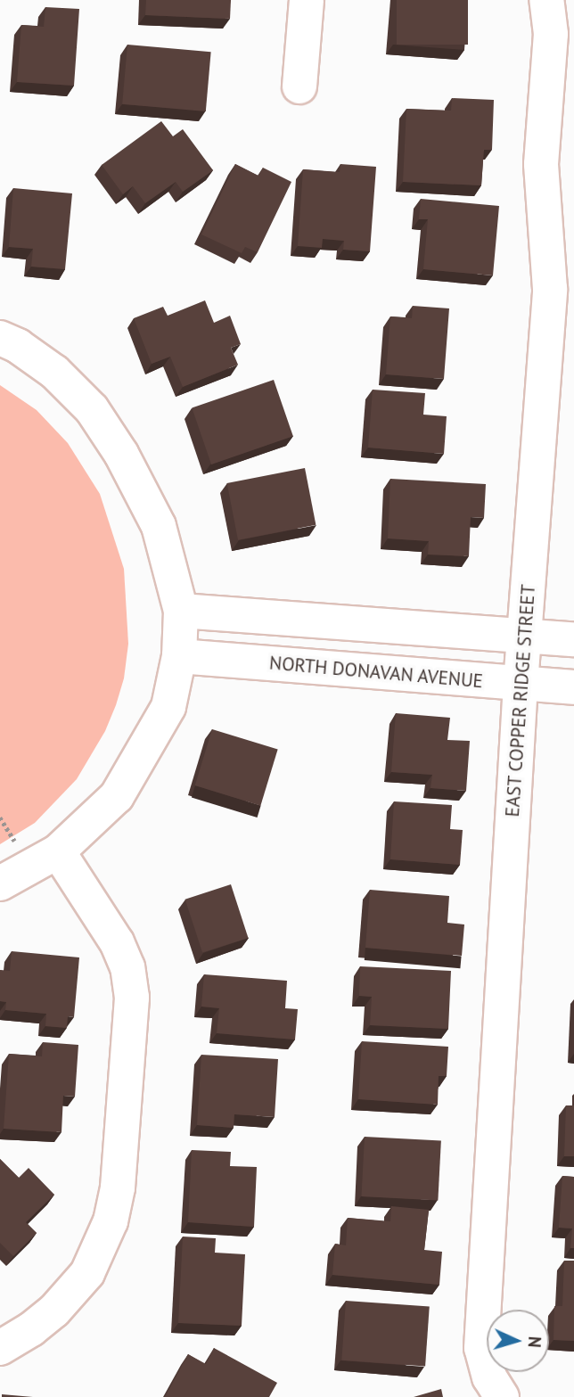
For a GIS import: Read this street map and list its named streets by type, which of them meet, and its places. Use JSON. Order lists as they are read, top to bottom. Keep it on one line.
{"streets":{"street":["NORTH DONAVAN AVENUE","EAST COPPER RIDGE STREET"]},"crossings":[["NORTH DONAVAN AVENUE","EAST COPPER RIDGE STREET"]],"north":"right"}
